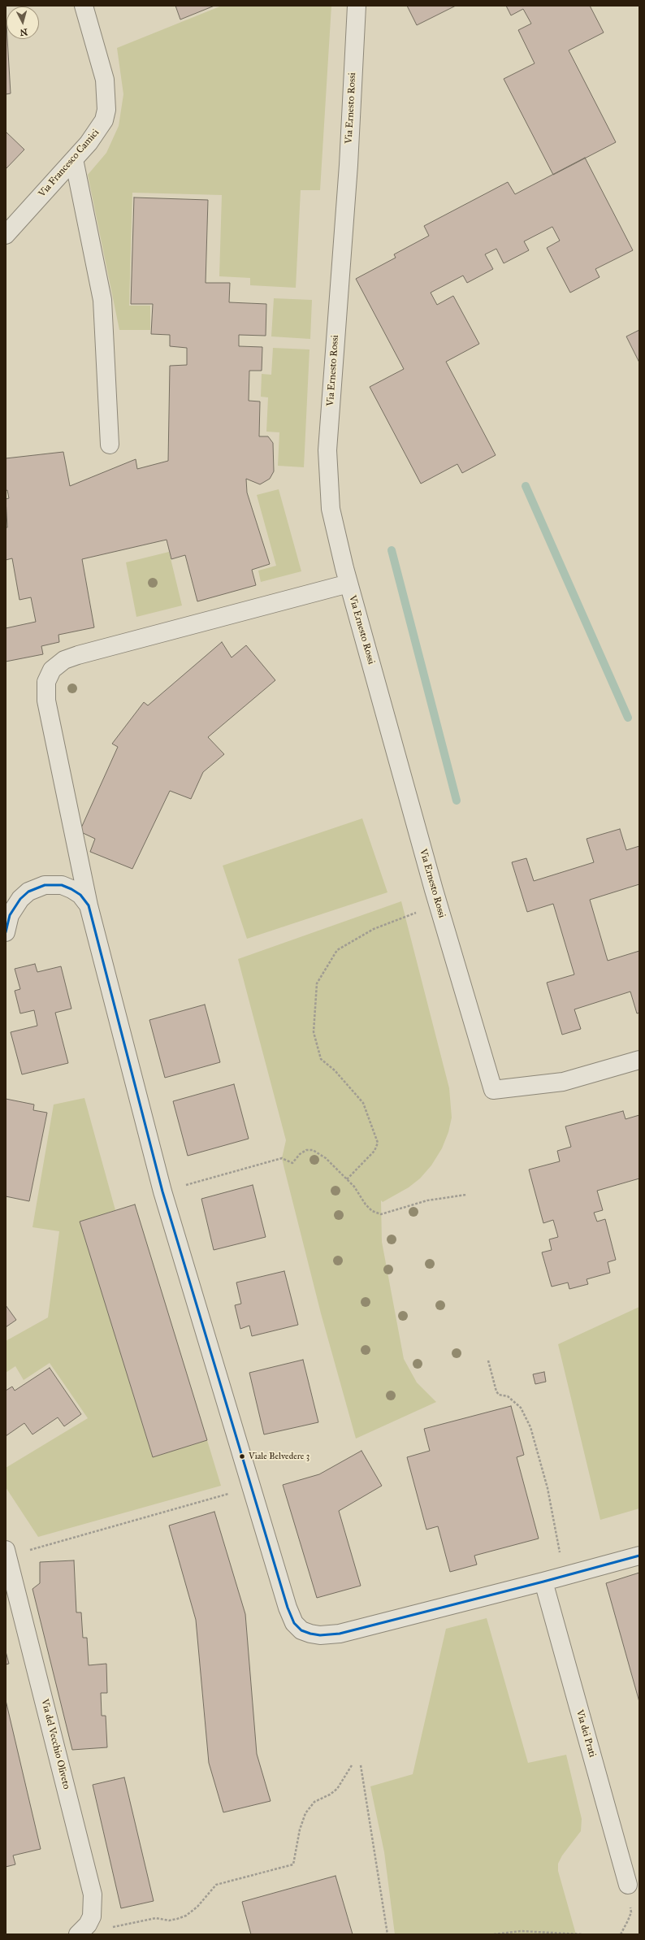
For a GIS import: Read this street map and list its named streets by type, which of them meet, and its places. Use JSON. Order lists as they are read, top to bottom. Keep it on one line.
{"streets":{"street":["Via Ernesto Rossi","Via Francesco Camici","Via dei Prati","Via del Vecchio Oliveto"]},"places":["Viale Belvedere 3"],"north":"bottom"}
